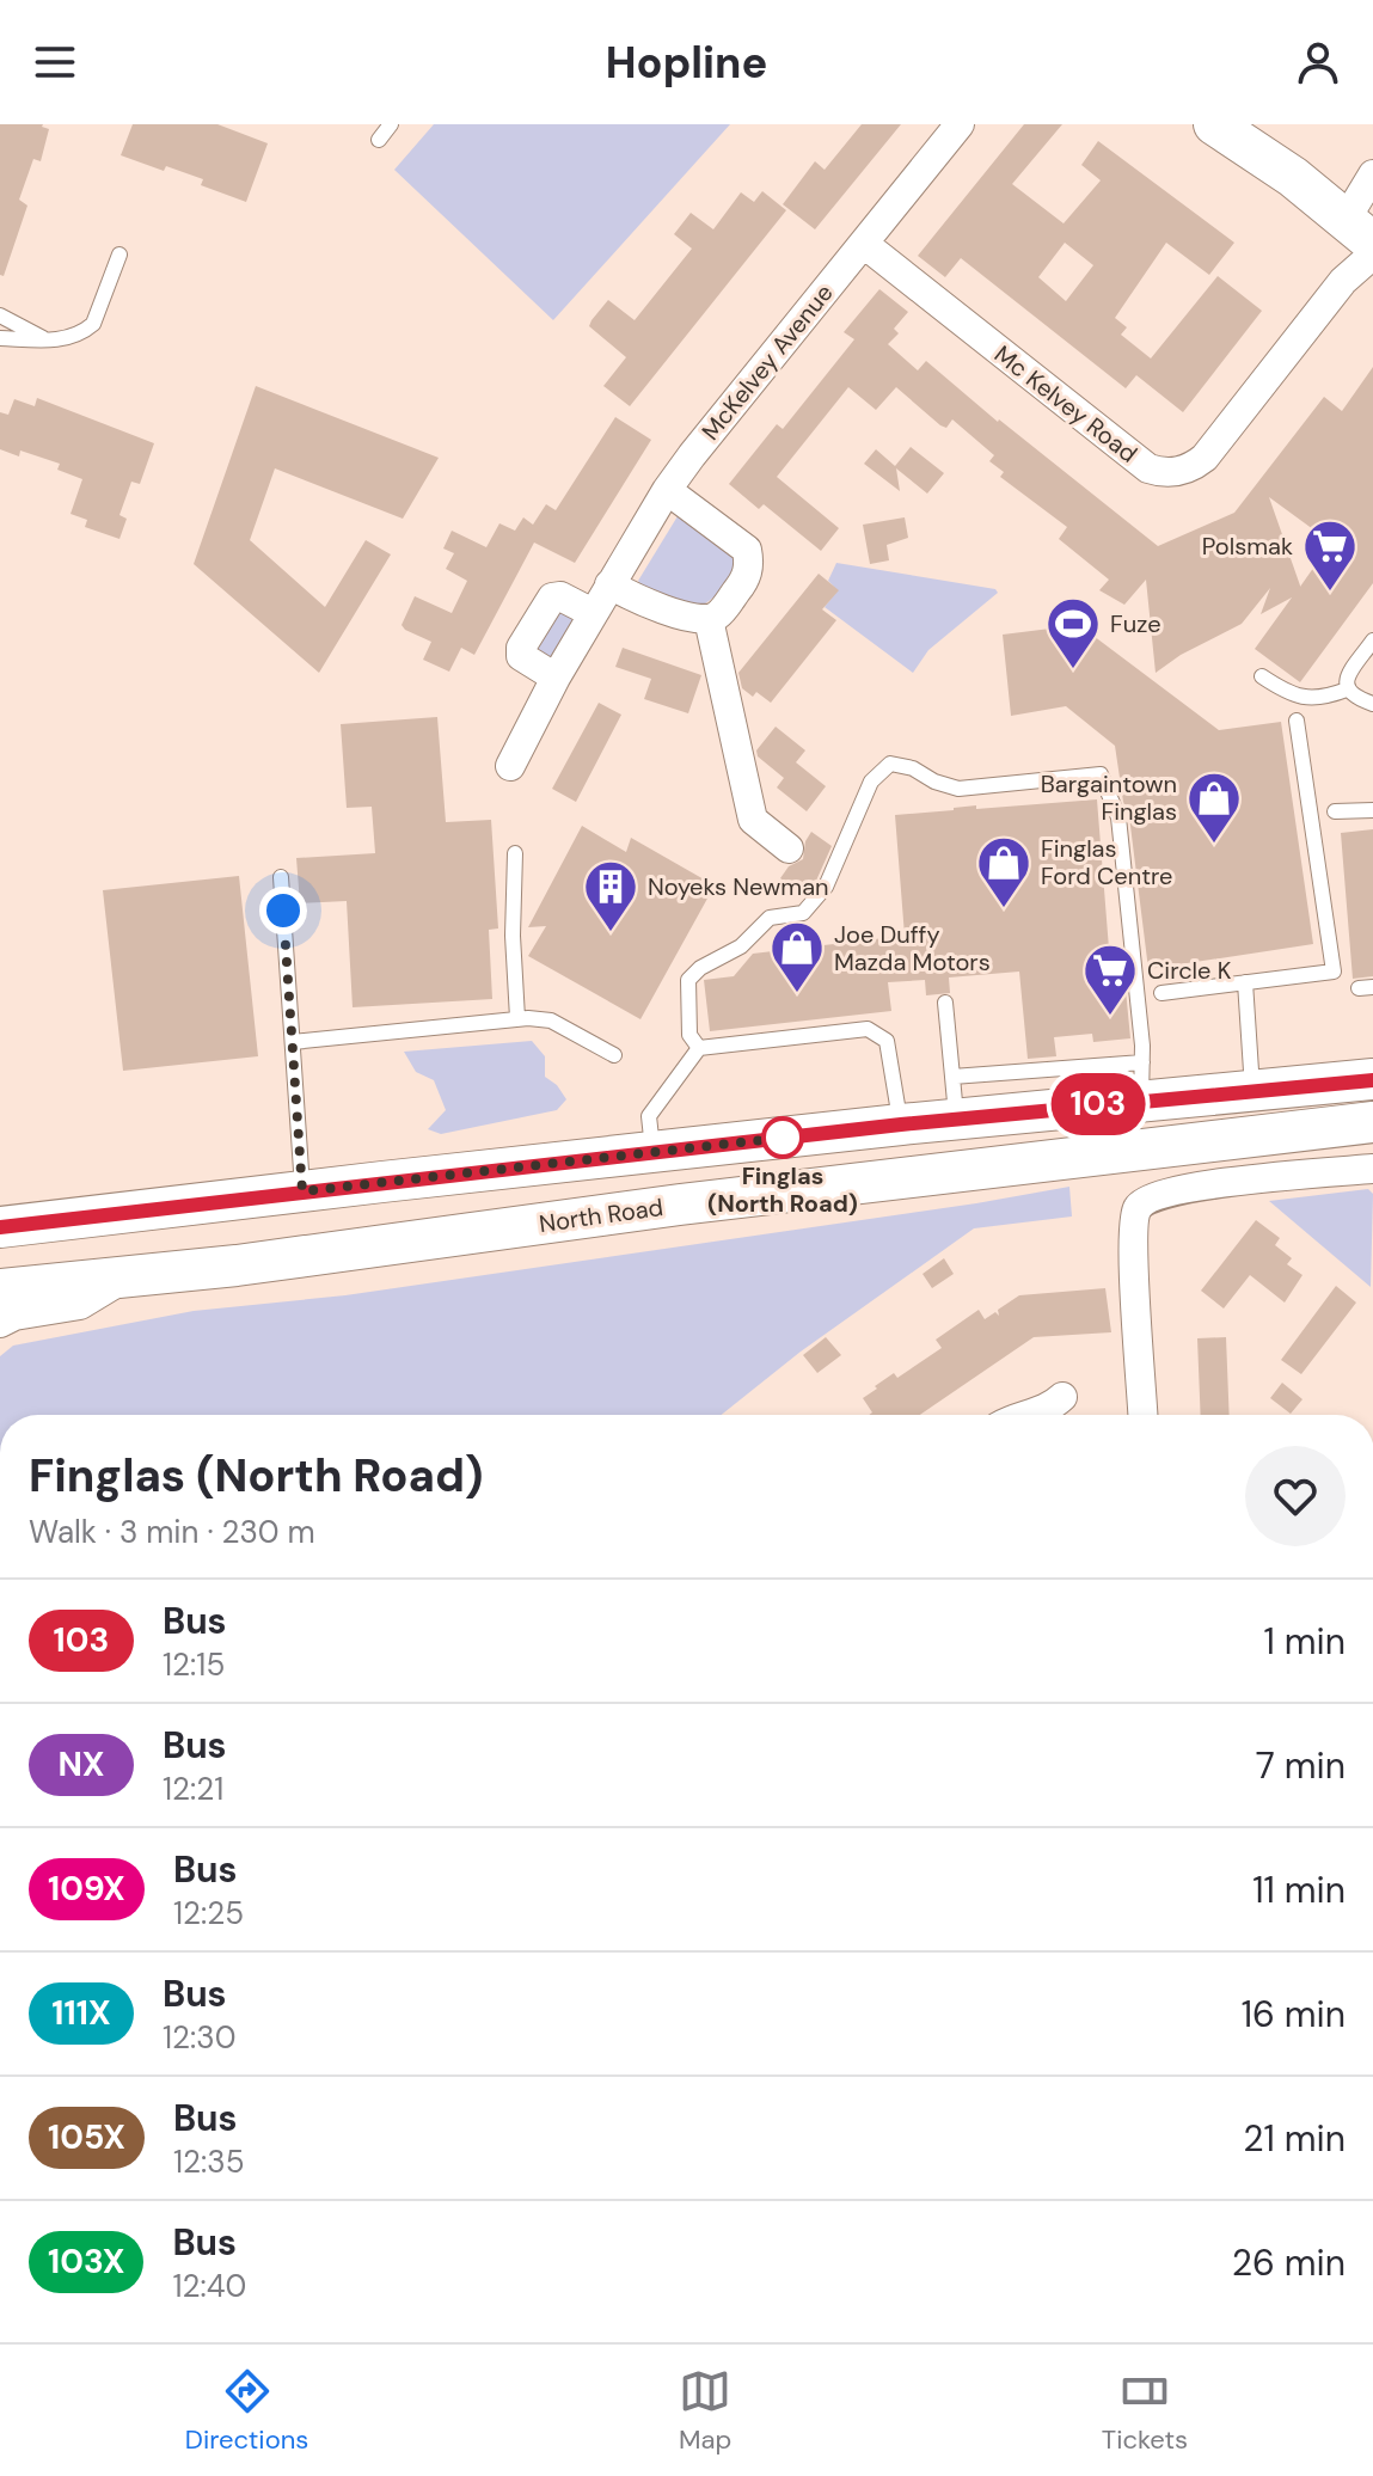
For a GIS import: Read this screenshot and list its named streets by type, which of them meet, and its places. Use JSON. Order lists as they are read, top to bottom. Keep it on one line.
{"streets":{"main road":["North Road"],"street":["McKelvey Avenue","Mc Kelvey Road"]},"crossings":[["McKelvey Avenue","Mc Kelvey Road"]],"places":{"supermarket":["Polsmak","Circle K"],"sports":["Fuze"],"shop":["Bargaintown Finglas","Finglas Ford Centre","Joe Duffy Mazda Motors"],"building":["Noyeks Newman"],"other":["Finglas (North Road)"]},"lines":["bus line 103"],"page":{"header":"Hopline","on_map":"103","heading":["Finglas (North Road)","Walk · 3 min · 230 m"],"list":[{"mark":"103","name":"Bus","note":"12:15","value":"1 min"},{"mark":"NX","name":"Bus","note":"12:21","value":"7 min"},{"mark":"109X","name":"Bus","note":"12:25","value":"11 min"},{"mark":"111X","name":"Bus","note":"12:30","value":"16 min"},{"mark":"105X","name":"Bus","note":"12:35","value":"21 min"},{"mark":"103X","name":"Bus","note":"12:40","value":"26 min"}],"tabs":["Directions","Map","Tickets"]}}
